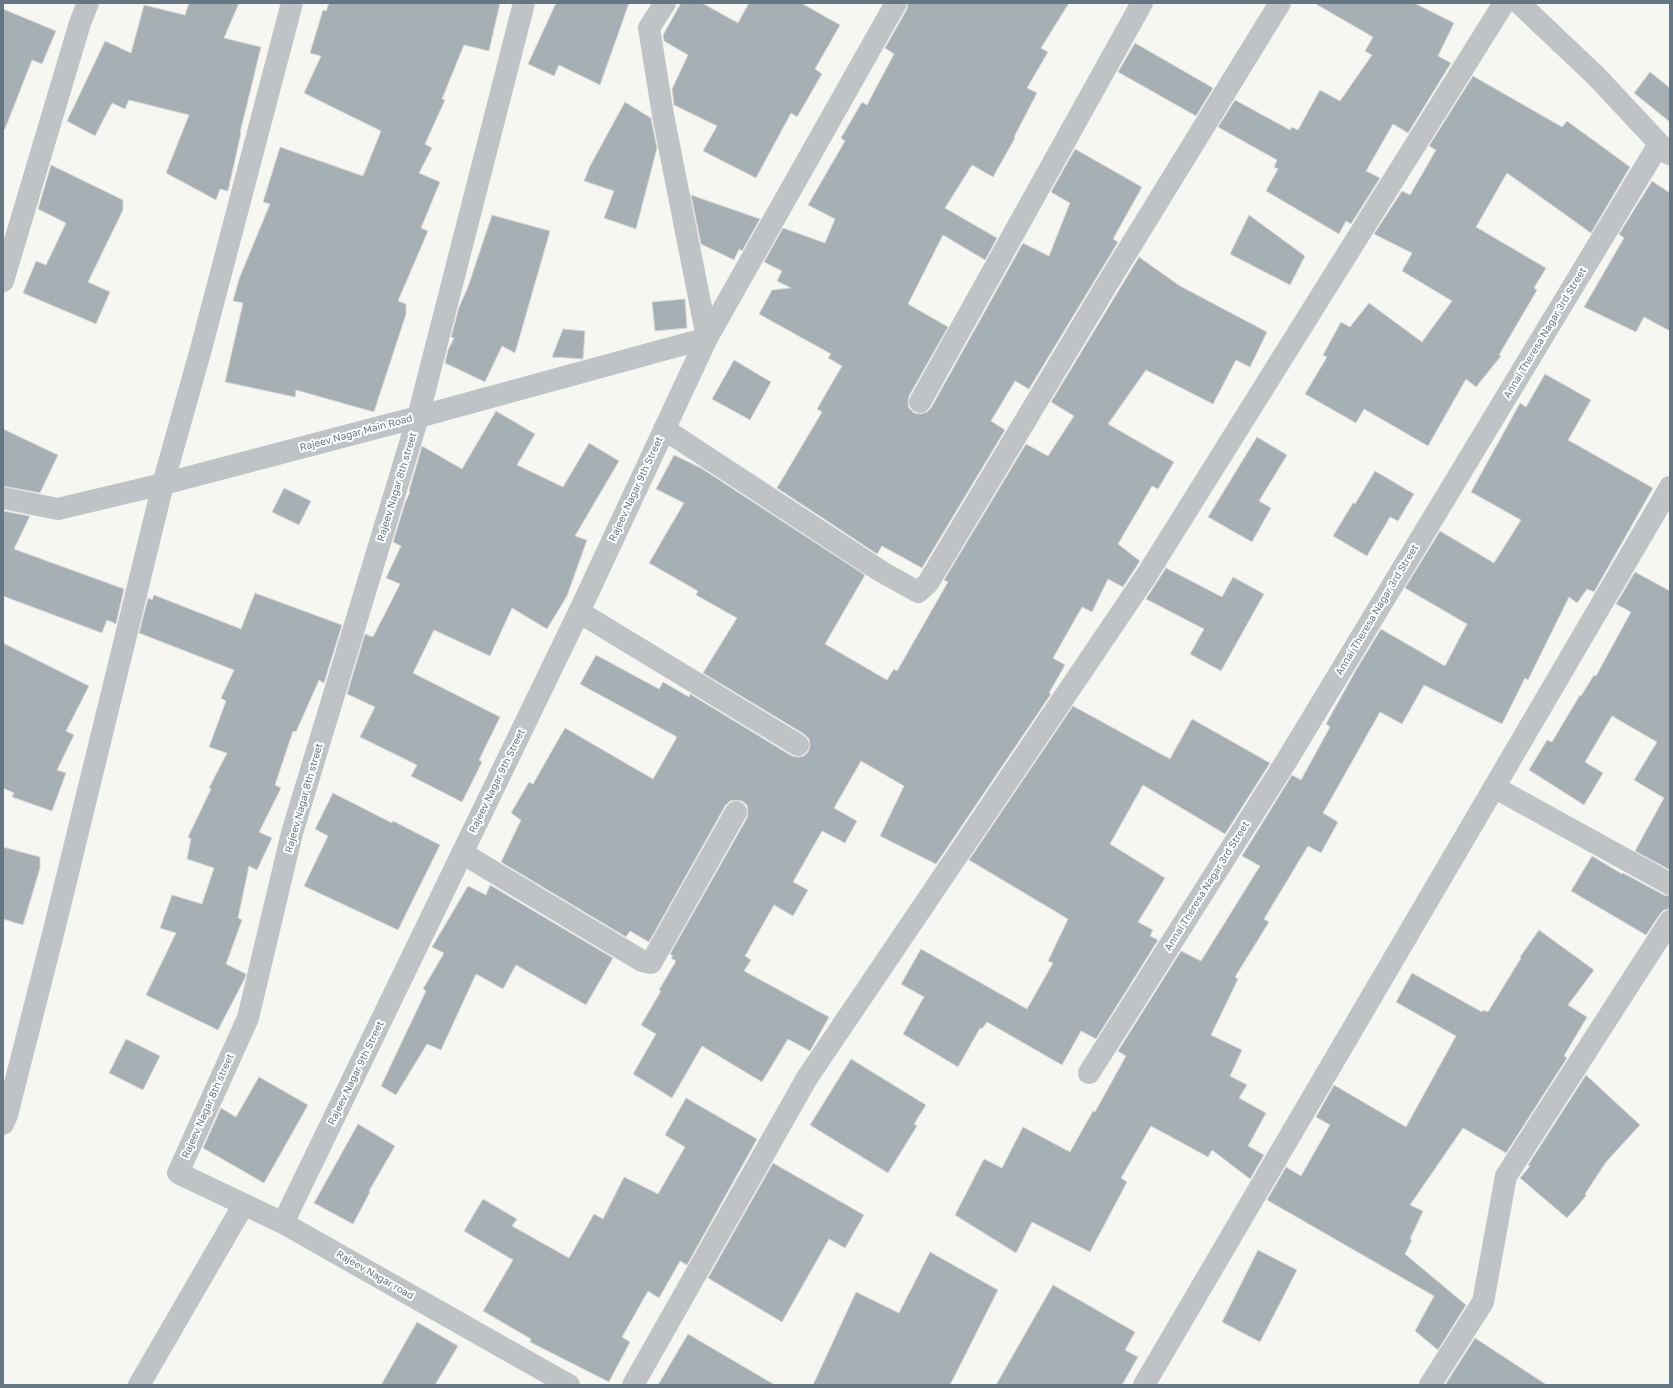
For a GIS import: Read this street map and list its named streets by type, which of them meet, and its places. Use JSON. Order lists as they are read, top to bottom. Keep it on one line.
{"streets":{"street":["Annai Theresa Nagar 3rd Street","Rajeev Nagar Main Road","Rajeev Nagar 8th street","Rajeev Nagar 9th Street","Rajeev Nagar road"]},"crossings":[["Rajeev Nagar Main Road","Rajeev Nagar 8th street"],["Rajeev Nagar Main Road","Rajeev Nagar 9th Street"],["Rajeev Nagar 8th street","Rajeev Nagar road"],["Rajeev Nagar 9th Street","Rajeev Nagar road"]]}
